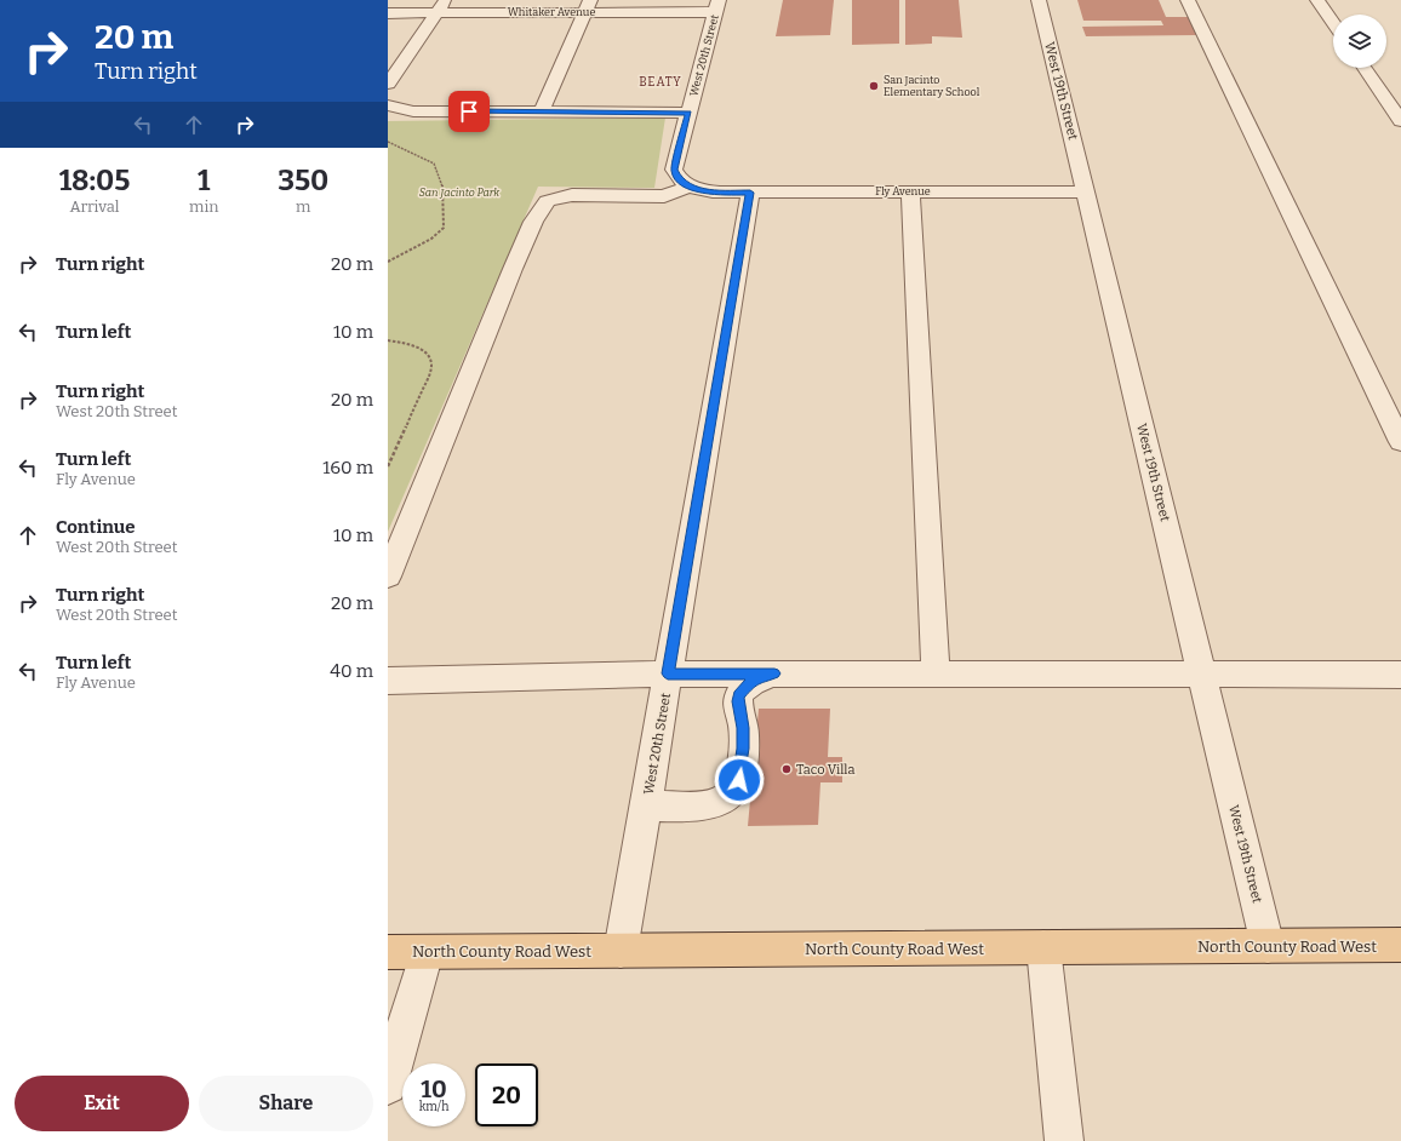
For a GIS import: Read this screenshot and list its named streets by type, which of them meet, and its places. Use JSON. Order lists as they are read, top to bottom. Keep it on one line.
{"streets":{"main road":["North County Road West"],"street":["Whitaker Avenue","West 20th Street","West 19th Street","Fly Avenue"]},"crossings":[["Whitaker Avenue","West 20th Street"],["West 20th Street","Fly Avenue"],["West 20th Street","North County Road West"],["West 19th Street","Fly Avenue"],["West 19th Street","North County Road West"]],"districts":["BEATY"],"parks":["San Jacinto Park"],"places":["San Jacinto Elementary School","Taco Villa"],"page":{"turn":["20 m","Turn right"],"eta":["18:05","Arrival","1","min","350","m"],"list":[{"name":"Turn right","value":"20 m"},{"name":"Turn left","value":"10 m"},{"name":"Turn right","note":"West 20th Street","value":"20 m"},{"name":"Turn left","note":"Fly Avenue","value":"160 m"},{"name":"Continue","note":"West 20th Street","value":"10 m"},{"name":"Turn right","note":"West 20th Street","value":"20 m"},{"name":"Turn left","note":"Fly Avenue","value":"40 m"}],"speed":"10 km/h","limit":"20","buttons":["Exit","Share"]}}
